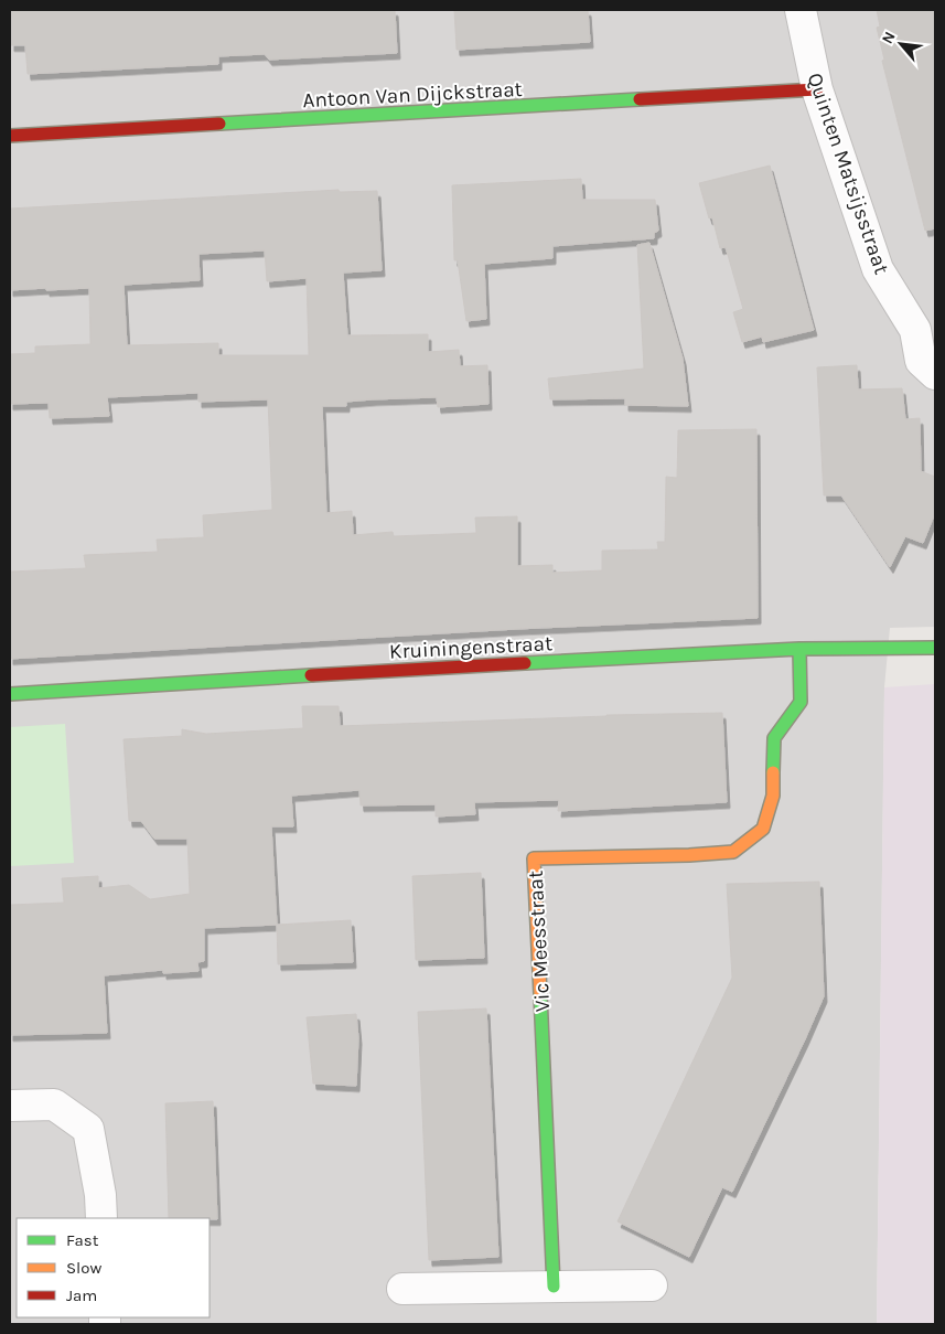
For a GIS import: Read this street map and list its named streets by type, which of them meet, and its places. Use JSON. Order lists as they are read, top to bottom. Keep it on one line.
{"streets":{"street":["Antoon Van Dijckstraat","Quinten Matsijsstraat","Kruiningenstraat","Vic Meesstraat"]},"crossings":[["Antoon Van Dijckstraat","Quinten Matsijsstraat"],["Kruiningenstraat","Vic Meesstraat"]],"legend":["Fast","Slow","Jam"],"north":"top left"}
